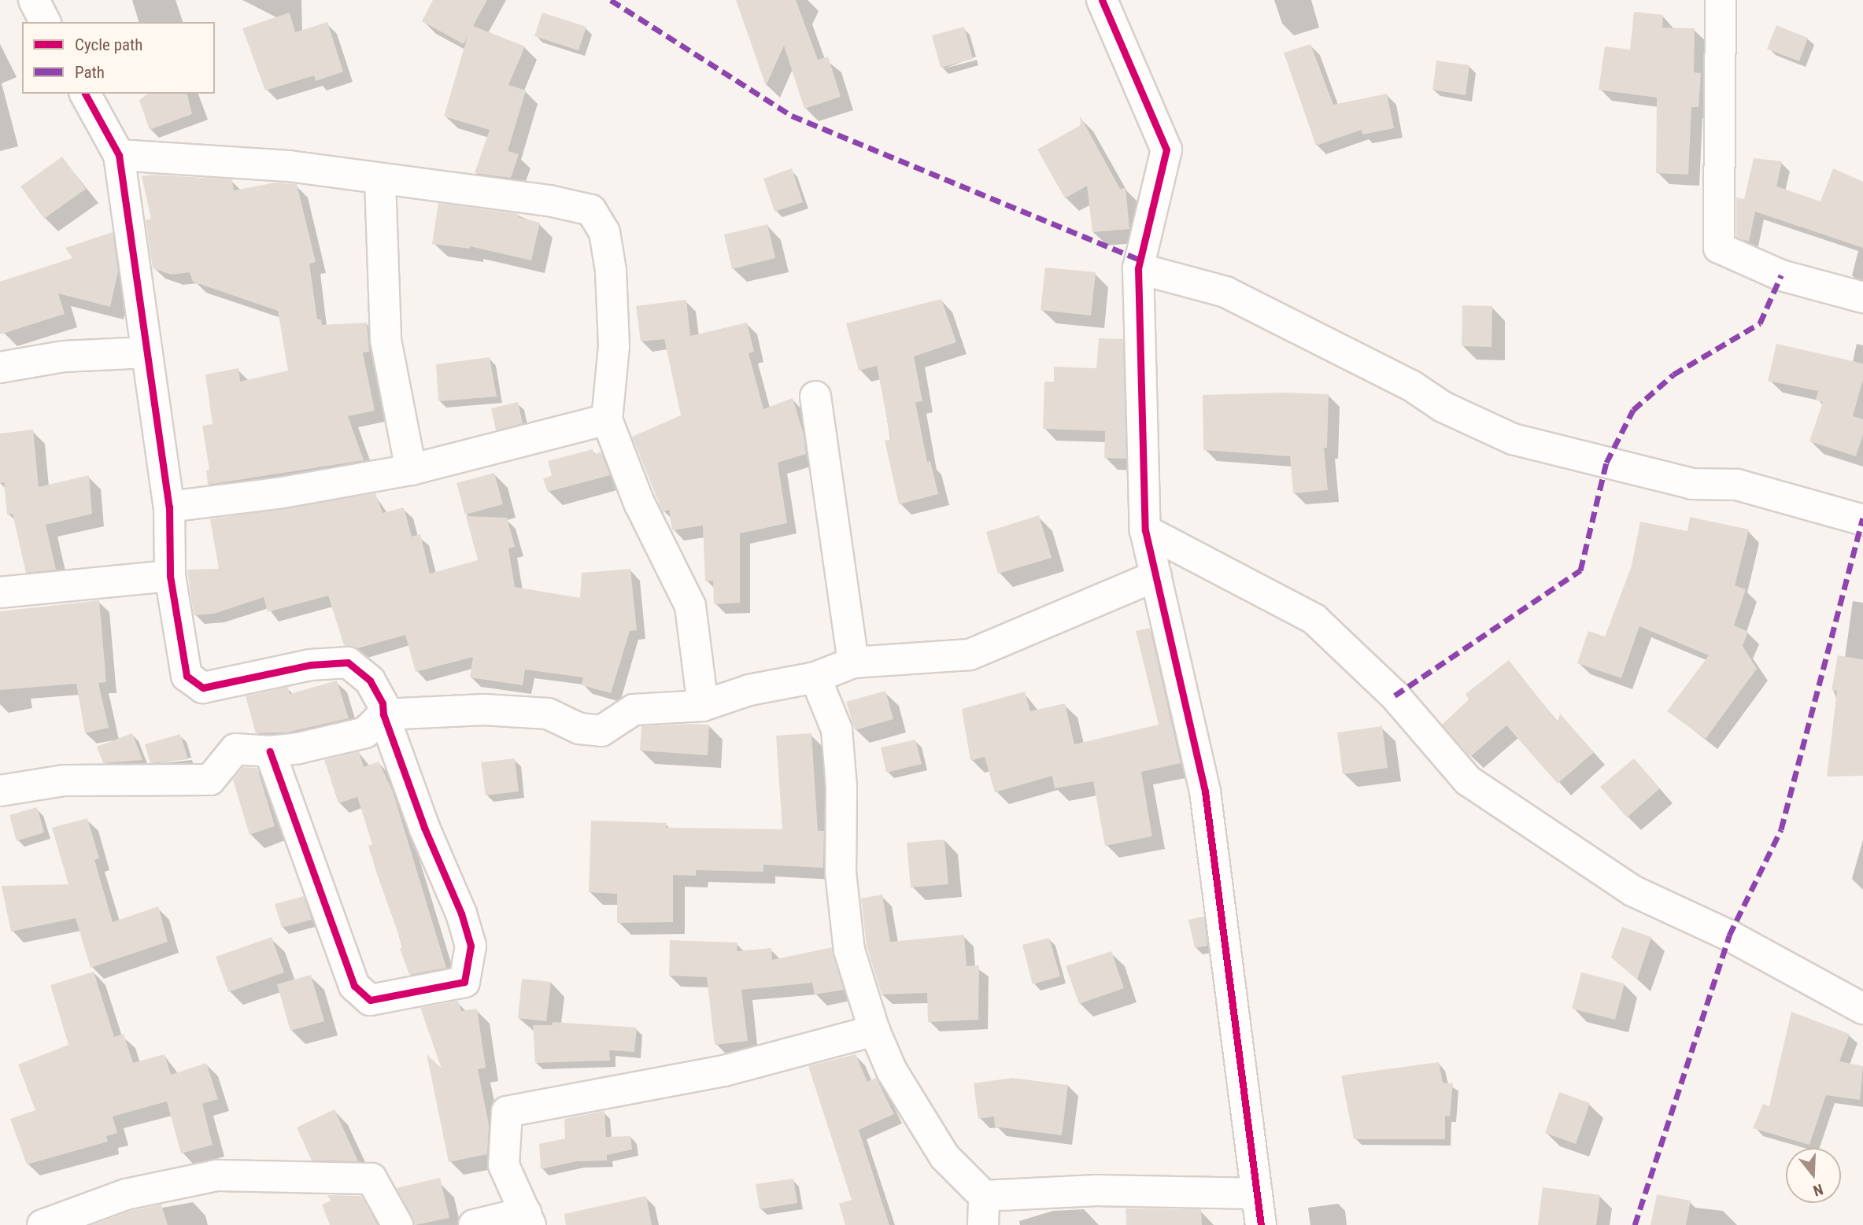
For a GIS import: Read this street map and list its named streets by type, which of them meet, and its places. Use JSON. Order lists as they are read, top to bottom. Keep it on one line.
{"legend":["Cycle path","Path"],"north":"bottom"}
